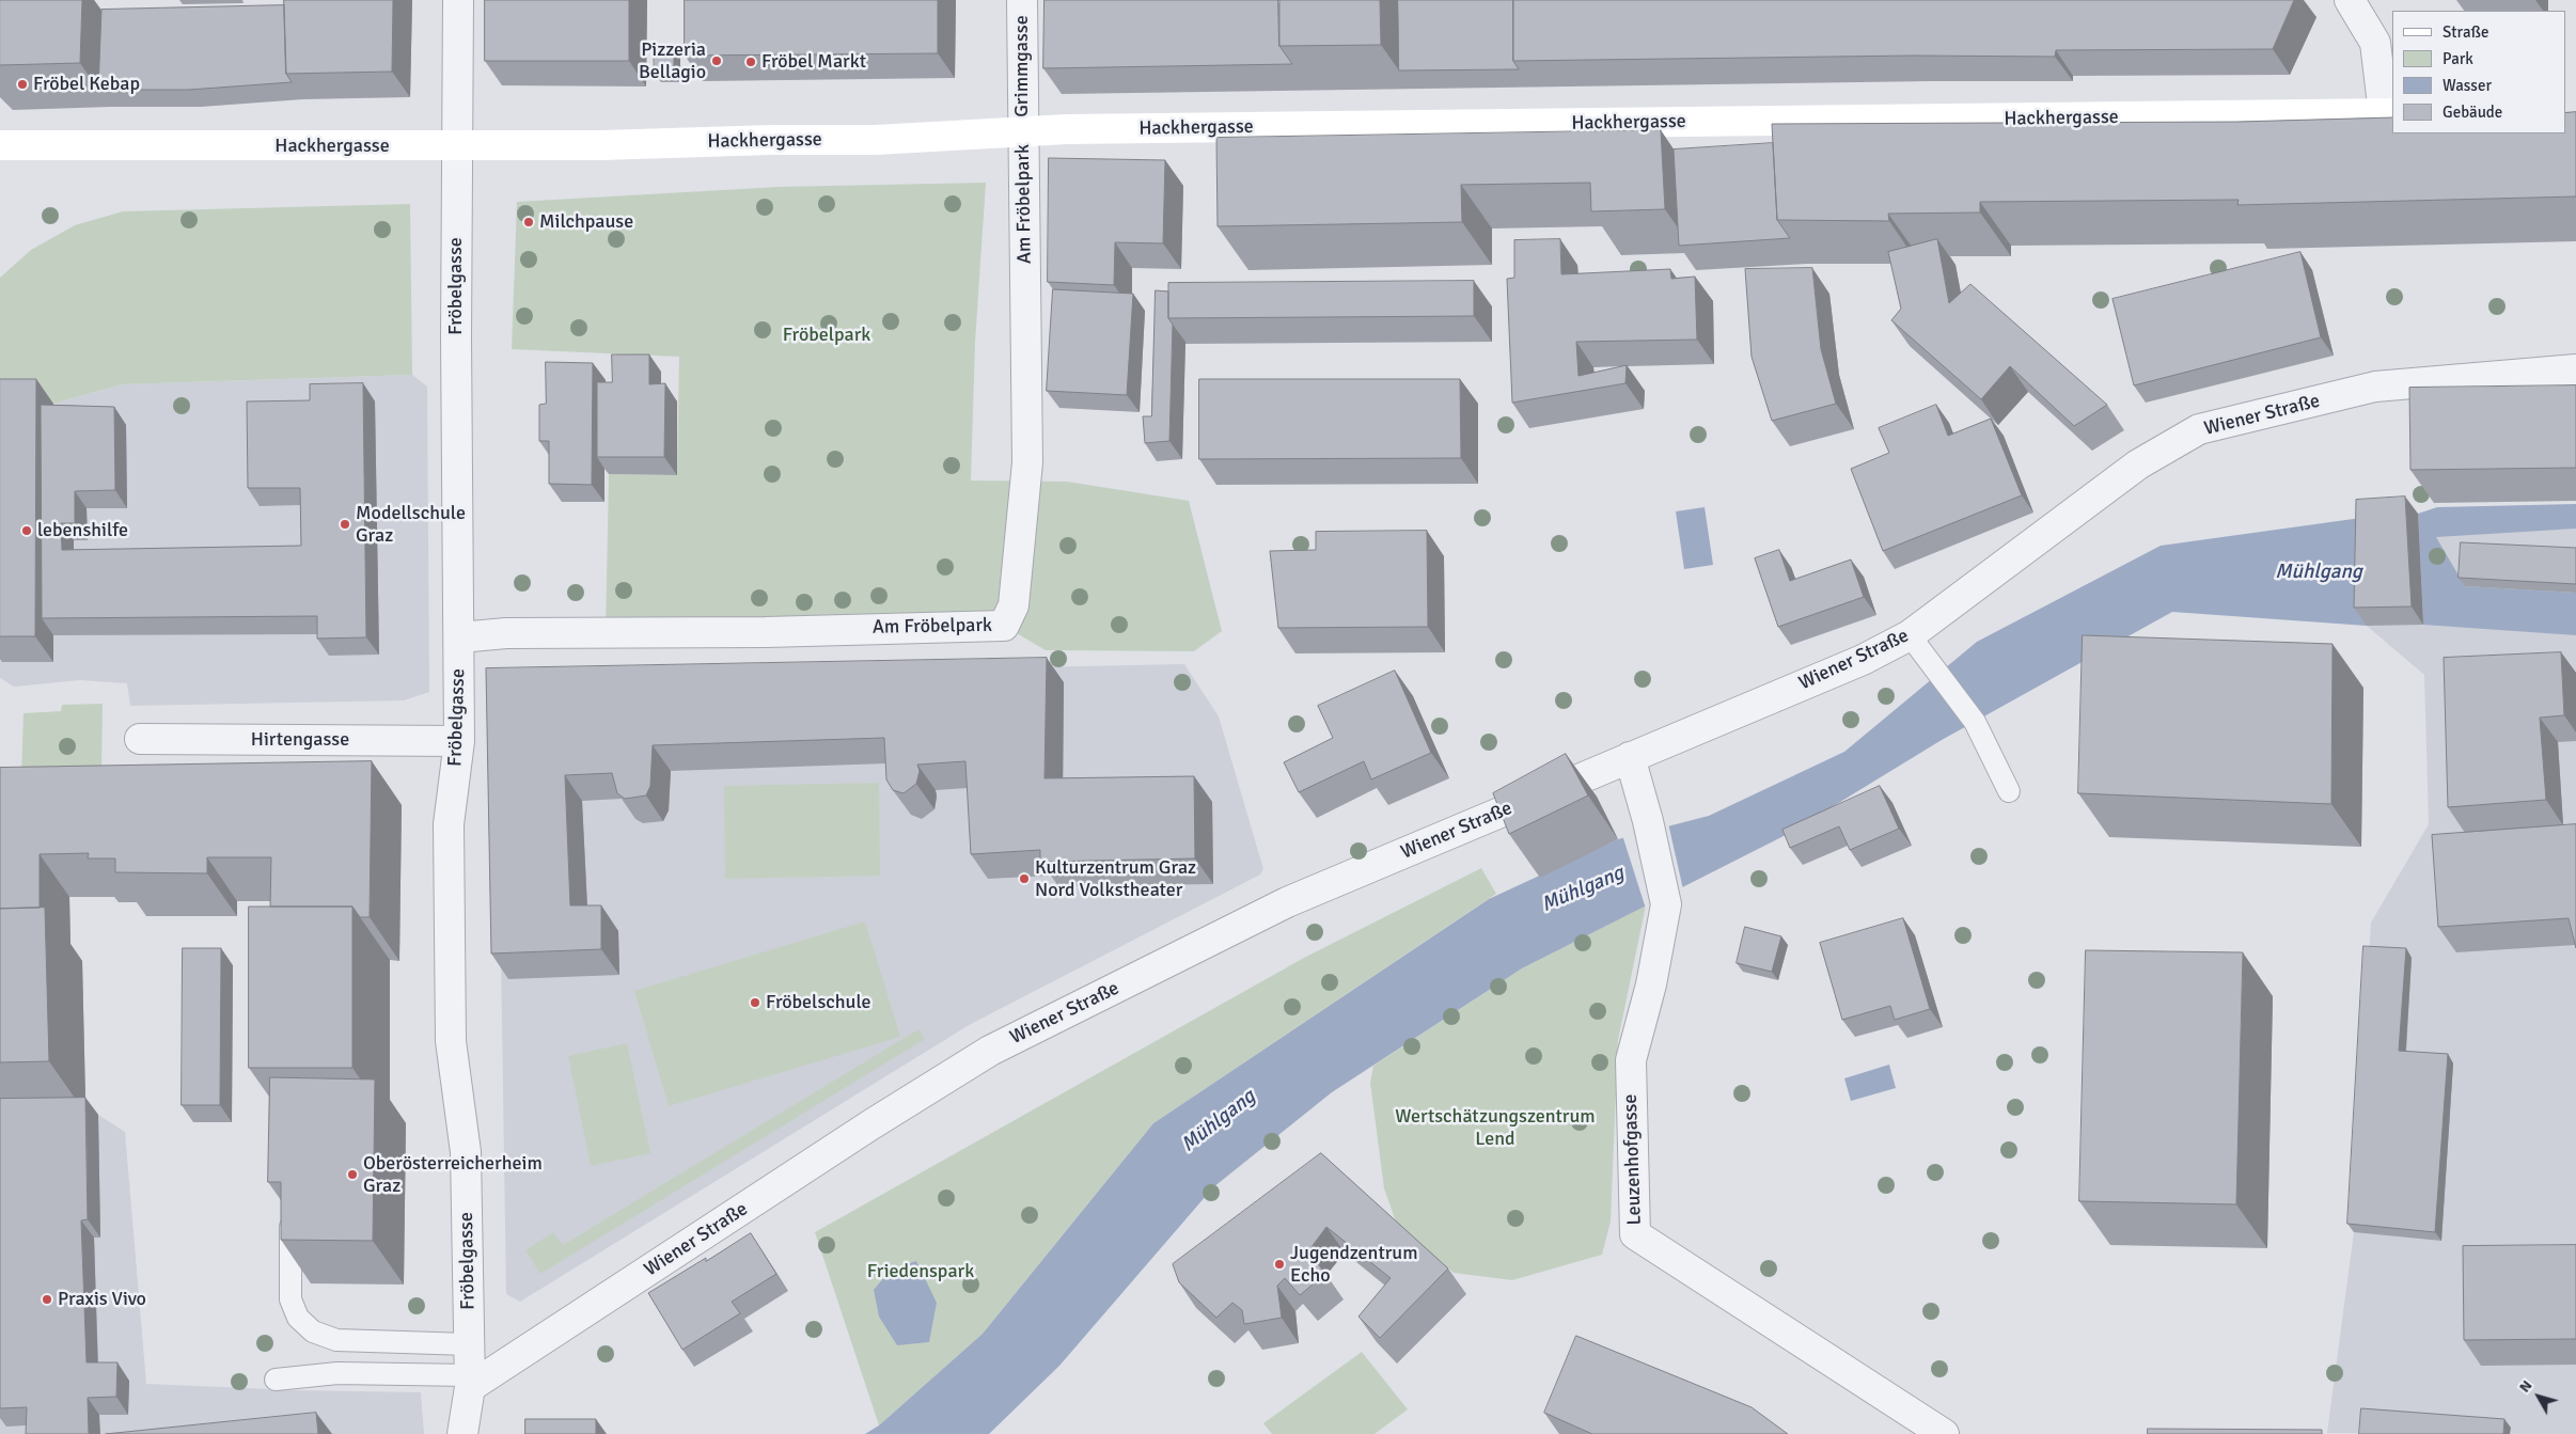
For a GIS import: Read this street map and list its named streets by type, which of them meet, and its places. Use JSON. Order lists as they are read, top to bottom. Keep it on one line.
{"streets":{"main road":["Hackhergasse"],"street":["Grimmgasse","Am Fröbelpark","Fröbelgasse","Wiener Straße","Hirtengasse","Leuzenhofgasse"]},"crossings":[["Grimmgasse","Hackhergasse"],["Grimmgasse","Am Fröbelpark"],["Hackhergasse","Am Fröbelpark"],["Hackhergasse","Fröbelgasse"],["Am Fröbelpark","Fröbelgasse"],["Fröbelgasse","Wiener Straße"],["Fröbelgasse","Hirtengasse"],["Wiener Straße","Leuzenhofgasse"]],"water":["Mühlgang"],"parks":["Fröbelpark","Wertschätzungszentrum Lend","Friedenspark"],"places":["Pizzeria Bellagio","Fröbel Markt","Fröbel Kebap","Milchpause","Modellschule Graz","lebenshilfe","Kulturzentrum Graz Nord Volkstheater","Fröbelschule","Oberösterreicherheim Graz","Jugendzentrum Echo","Praxis Vivo"],"legend":["Straße","Park","Wasser","Gebäude"],"north":"top left"}
